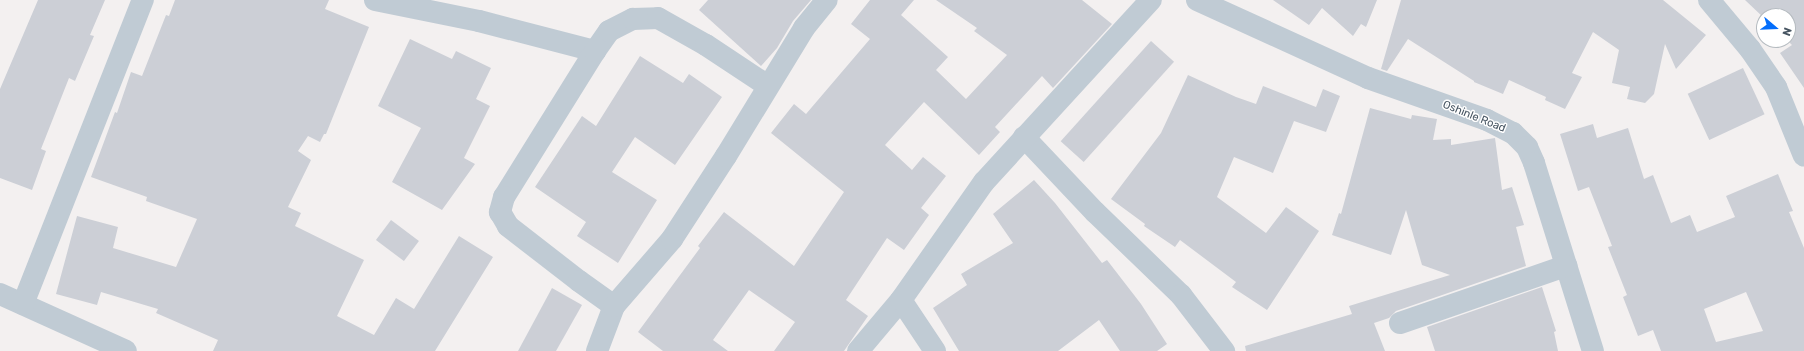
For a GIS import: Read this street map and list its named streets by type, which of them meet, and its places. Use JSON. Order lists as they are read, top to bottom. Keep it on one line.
{"streets":{"street":["Oshinle Road"]},"north":"right"}
